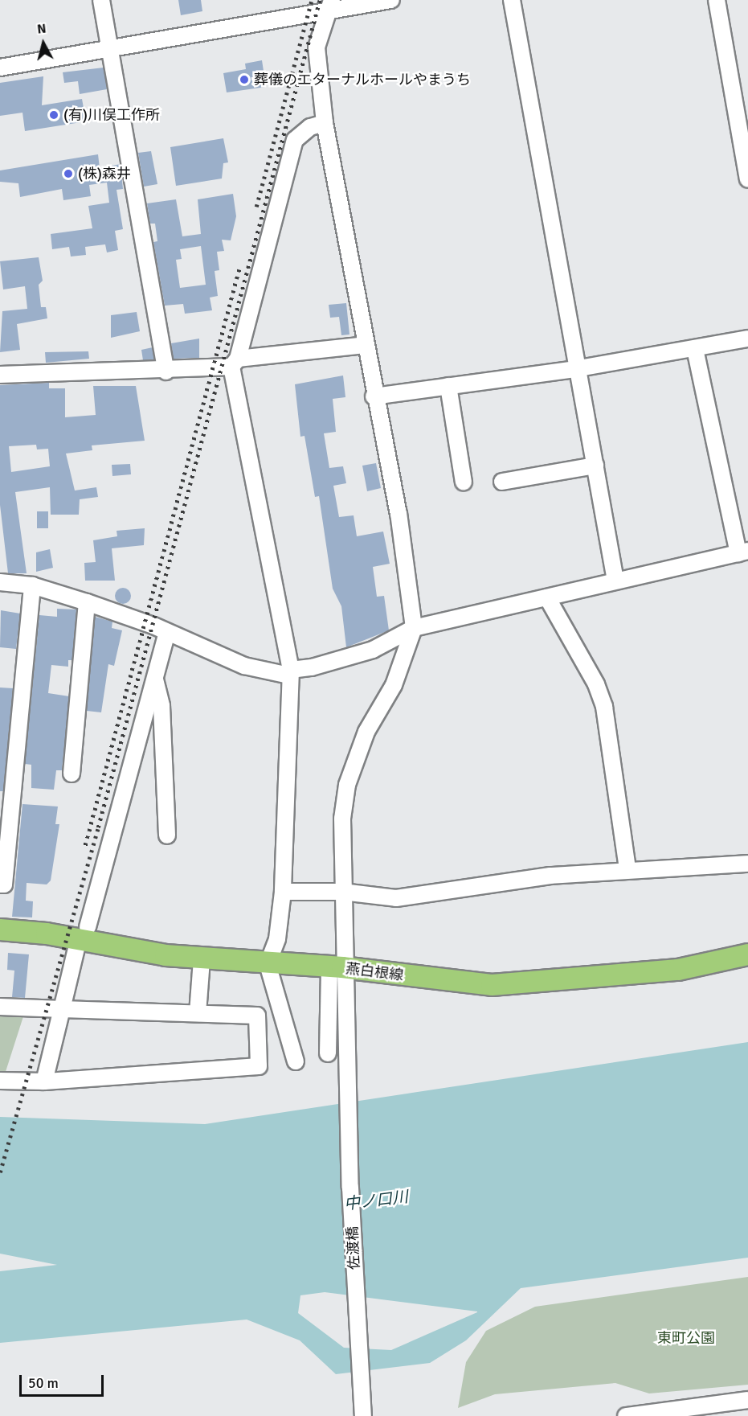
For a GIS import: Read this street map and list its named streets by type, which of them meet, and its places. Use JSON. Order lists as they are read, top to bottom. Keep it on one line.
{"streets":{"main road":["燕白根線"],"street":["佐渡橋"]},"crossings":[["燕白根線","佐渡橋"]],"water":["中ノ口川"],"parks":["東町公園"],"places":["葬儀のエターナルホールやまうち","(有)川俣工作所","(株)森井"],"scale_bar":"50 m","north":"top"}
